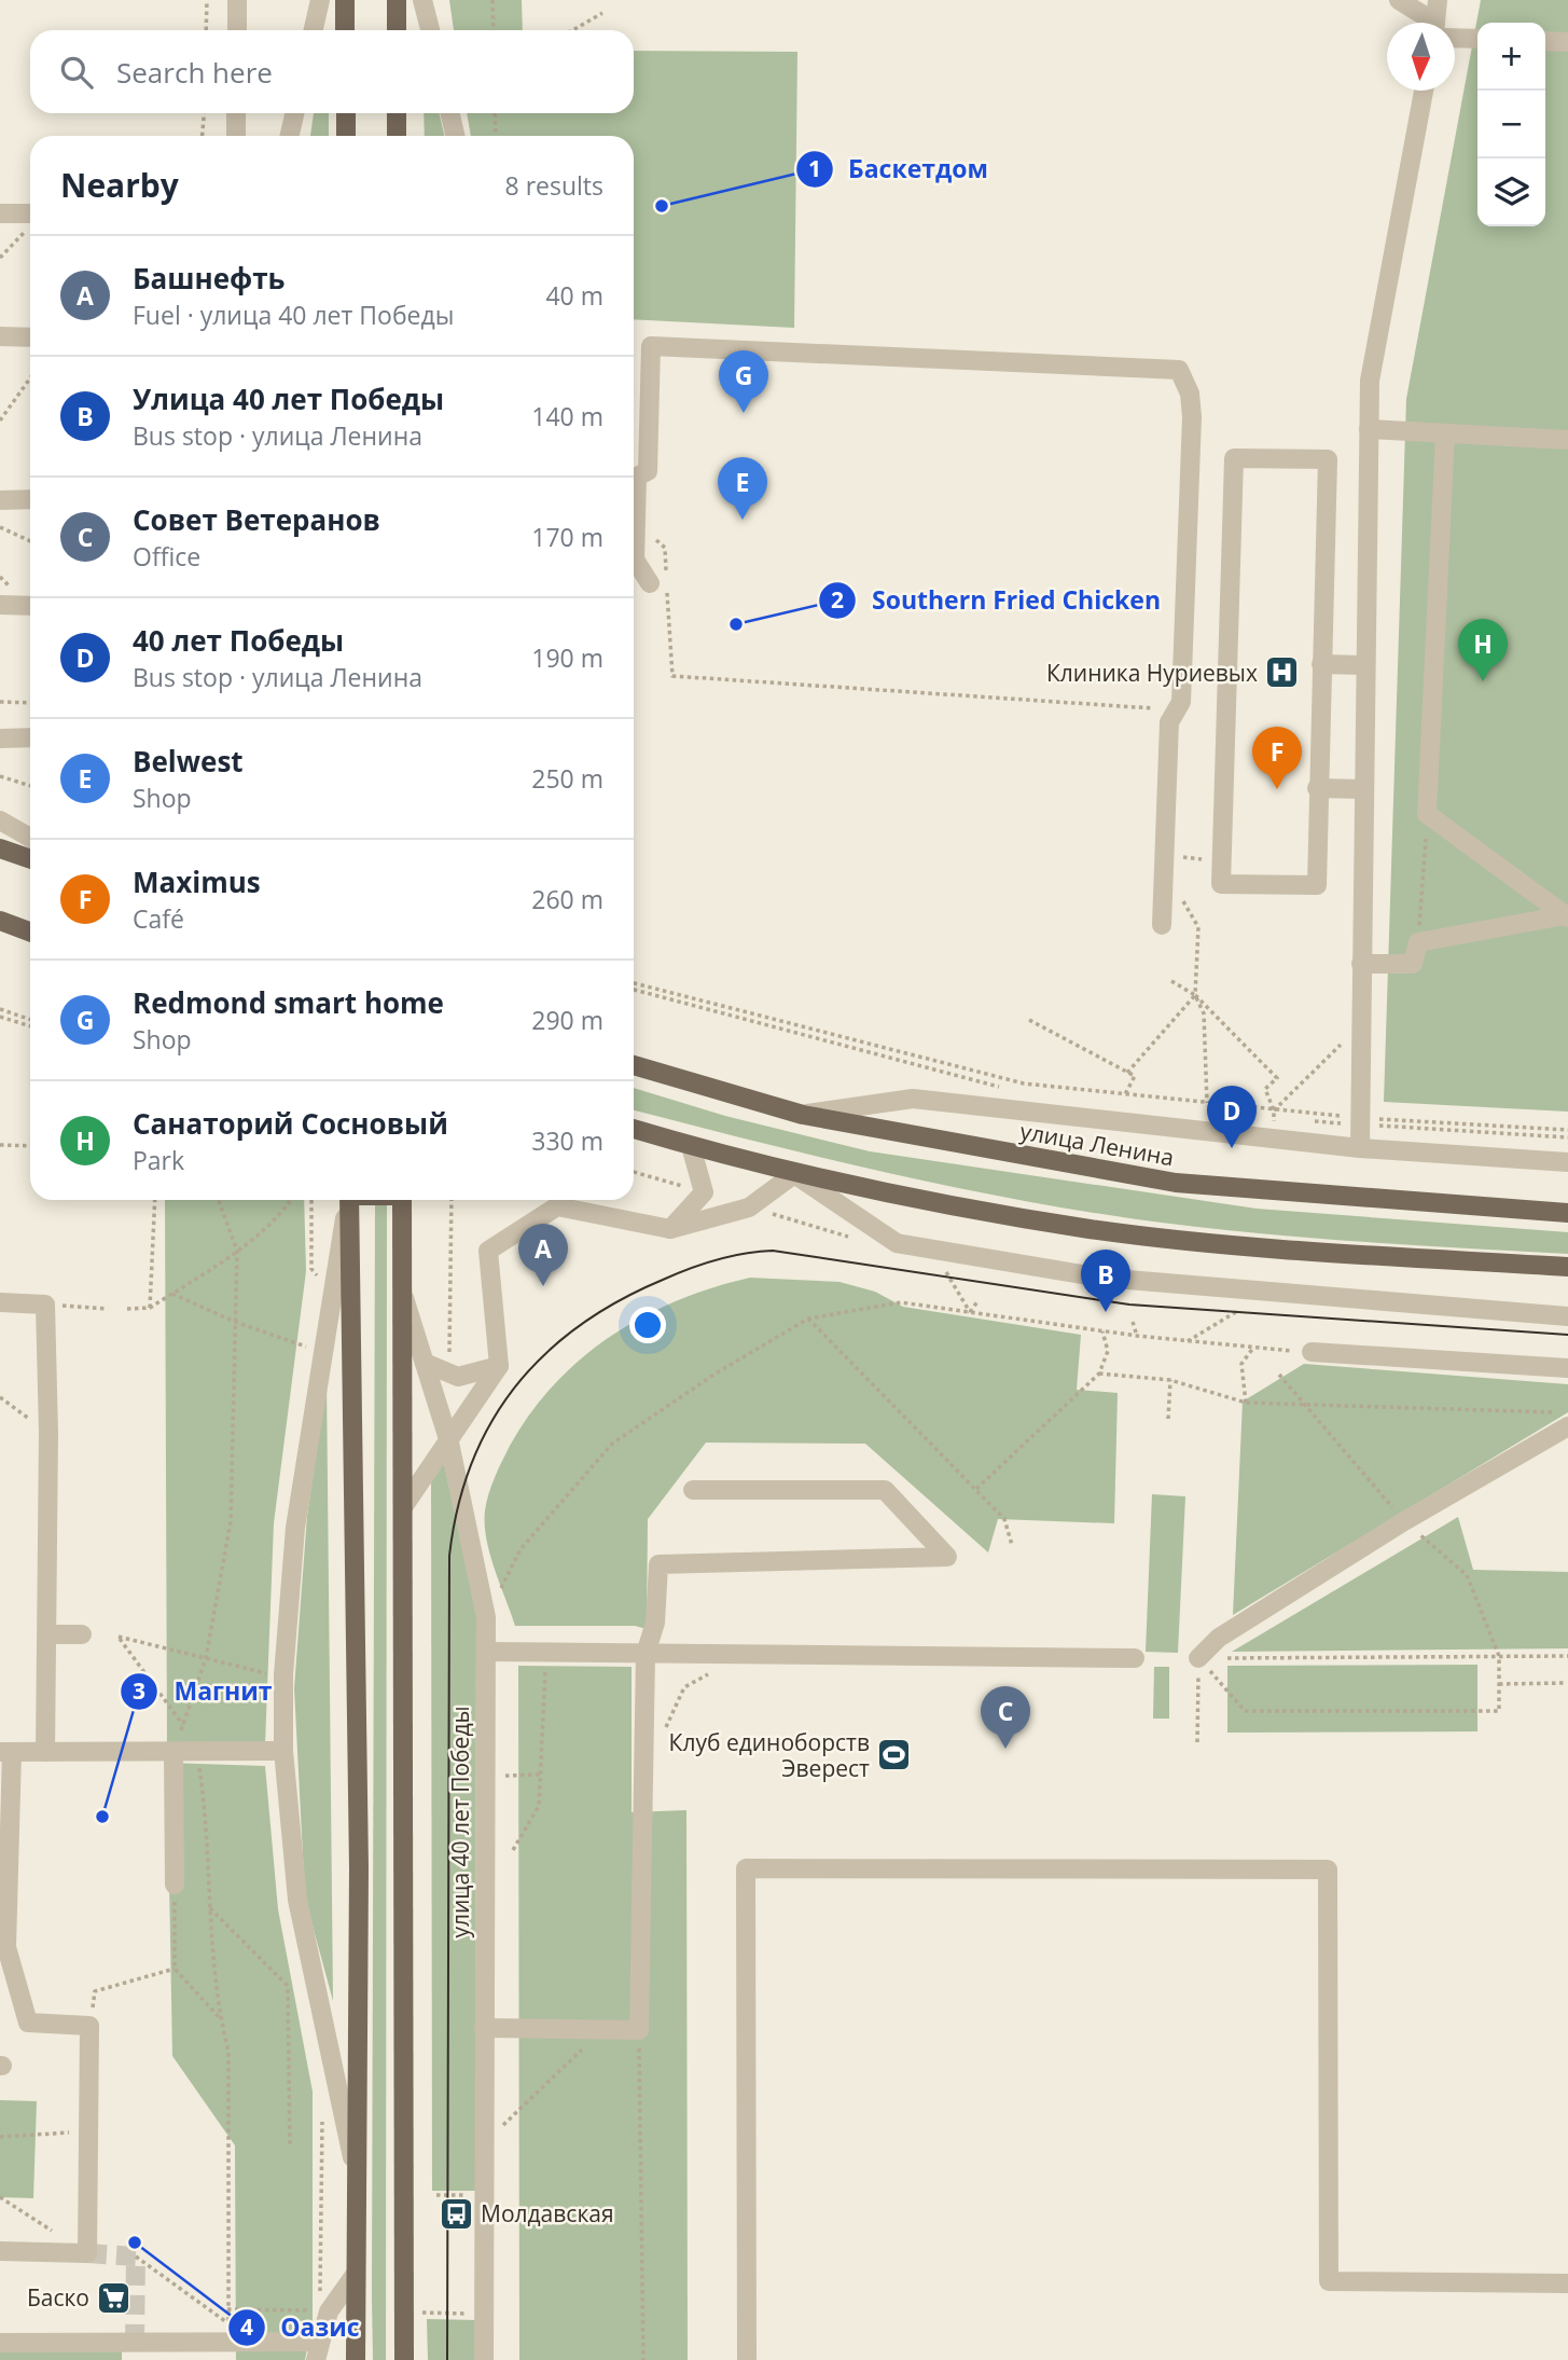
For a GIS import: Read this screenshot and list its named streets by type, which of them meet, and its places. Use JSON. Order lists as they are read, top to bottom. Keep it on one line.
{"streets":{"main road":["улица Ленина","улица 40 лет Победы"]},"places":{"other":["Баскетдом","Southern Fried Chicken","Магнит","Оазис"],"hospital":["Клиника Нуриевых"],"sports":["Клуб единоборств Эверест"],"bus stop":["Молдавская"],"supermarket":["Баско"]},"north":"bottom","page":{"map_buttons":["+","−"],"search":"Search here","heading":["Nearby","8 results"],"list":[{"mark":"A","name":"Башнефть","note":"Fuel · улица 40 лет Победы","value":"40 m"},{"mark":"B","name":"Улица 40 лет Победы","note":"Bus stop · улица Ленина","value":"140 m"},{"mark":"C","name":"Совет Ветеранов","note":"Office","value":"170 m"},{"mark":"D","name":"40 лет Победы","note":"Bus stop · улица Ленина","value":"190 m"},{"mark":"E","name":"Belwest","note":"Shop","value":"250 m"},{"mark":"F","name":"Maximus","note":"Café","value":"260 m"},{"mark":"G","name":"Redmond smart home","note":"Shop","value":"290 m"},{"mark":"H","name":"Санаторий Сосновый","note":"Park","value":"330 m"}],"pins":["G","E","H","F","D","A","B","C"]}}
